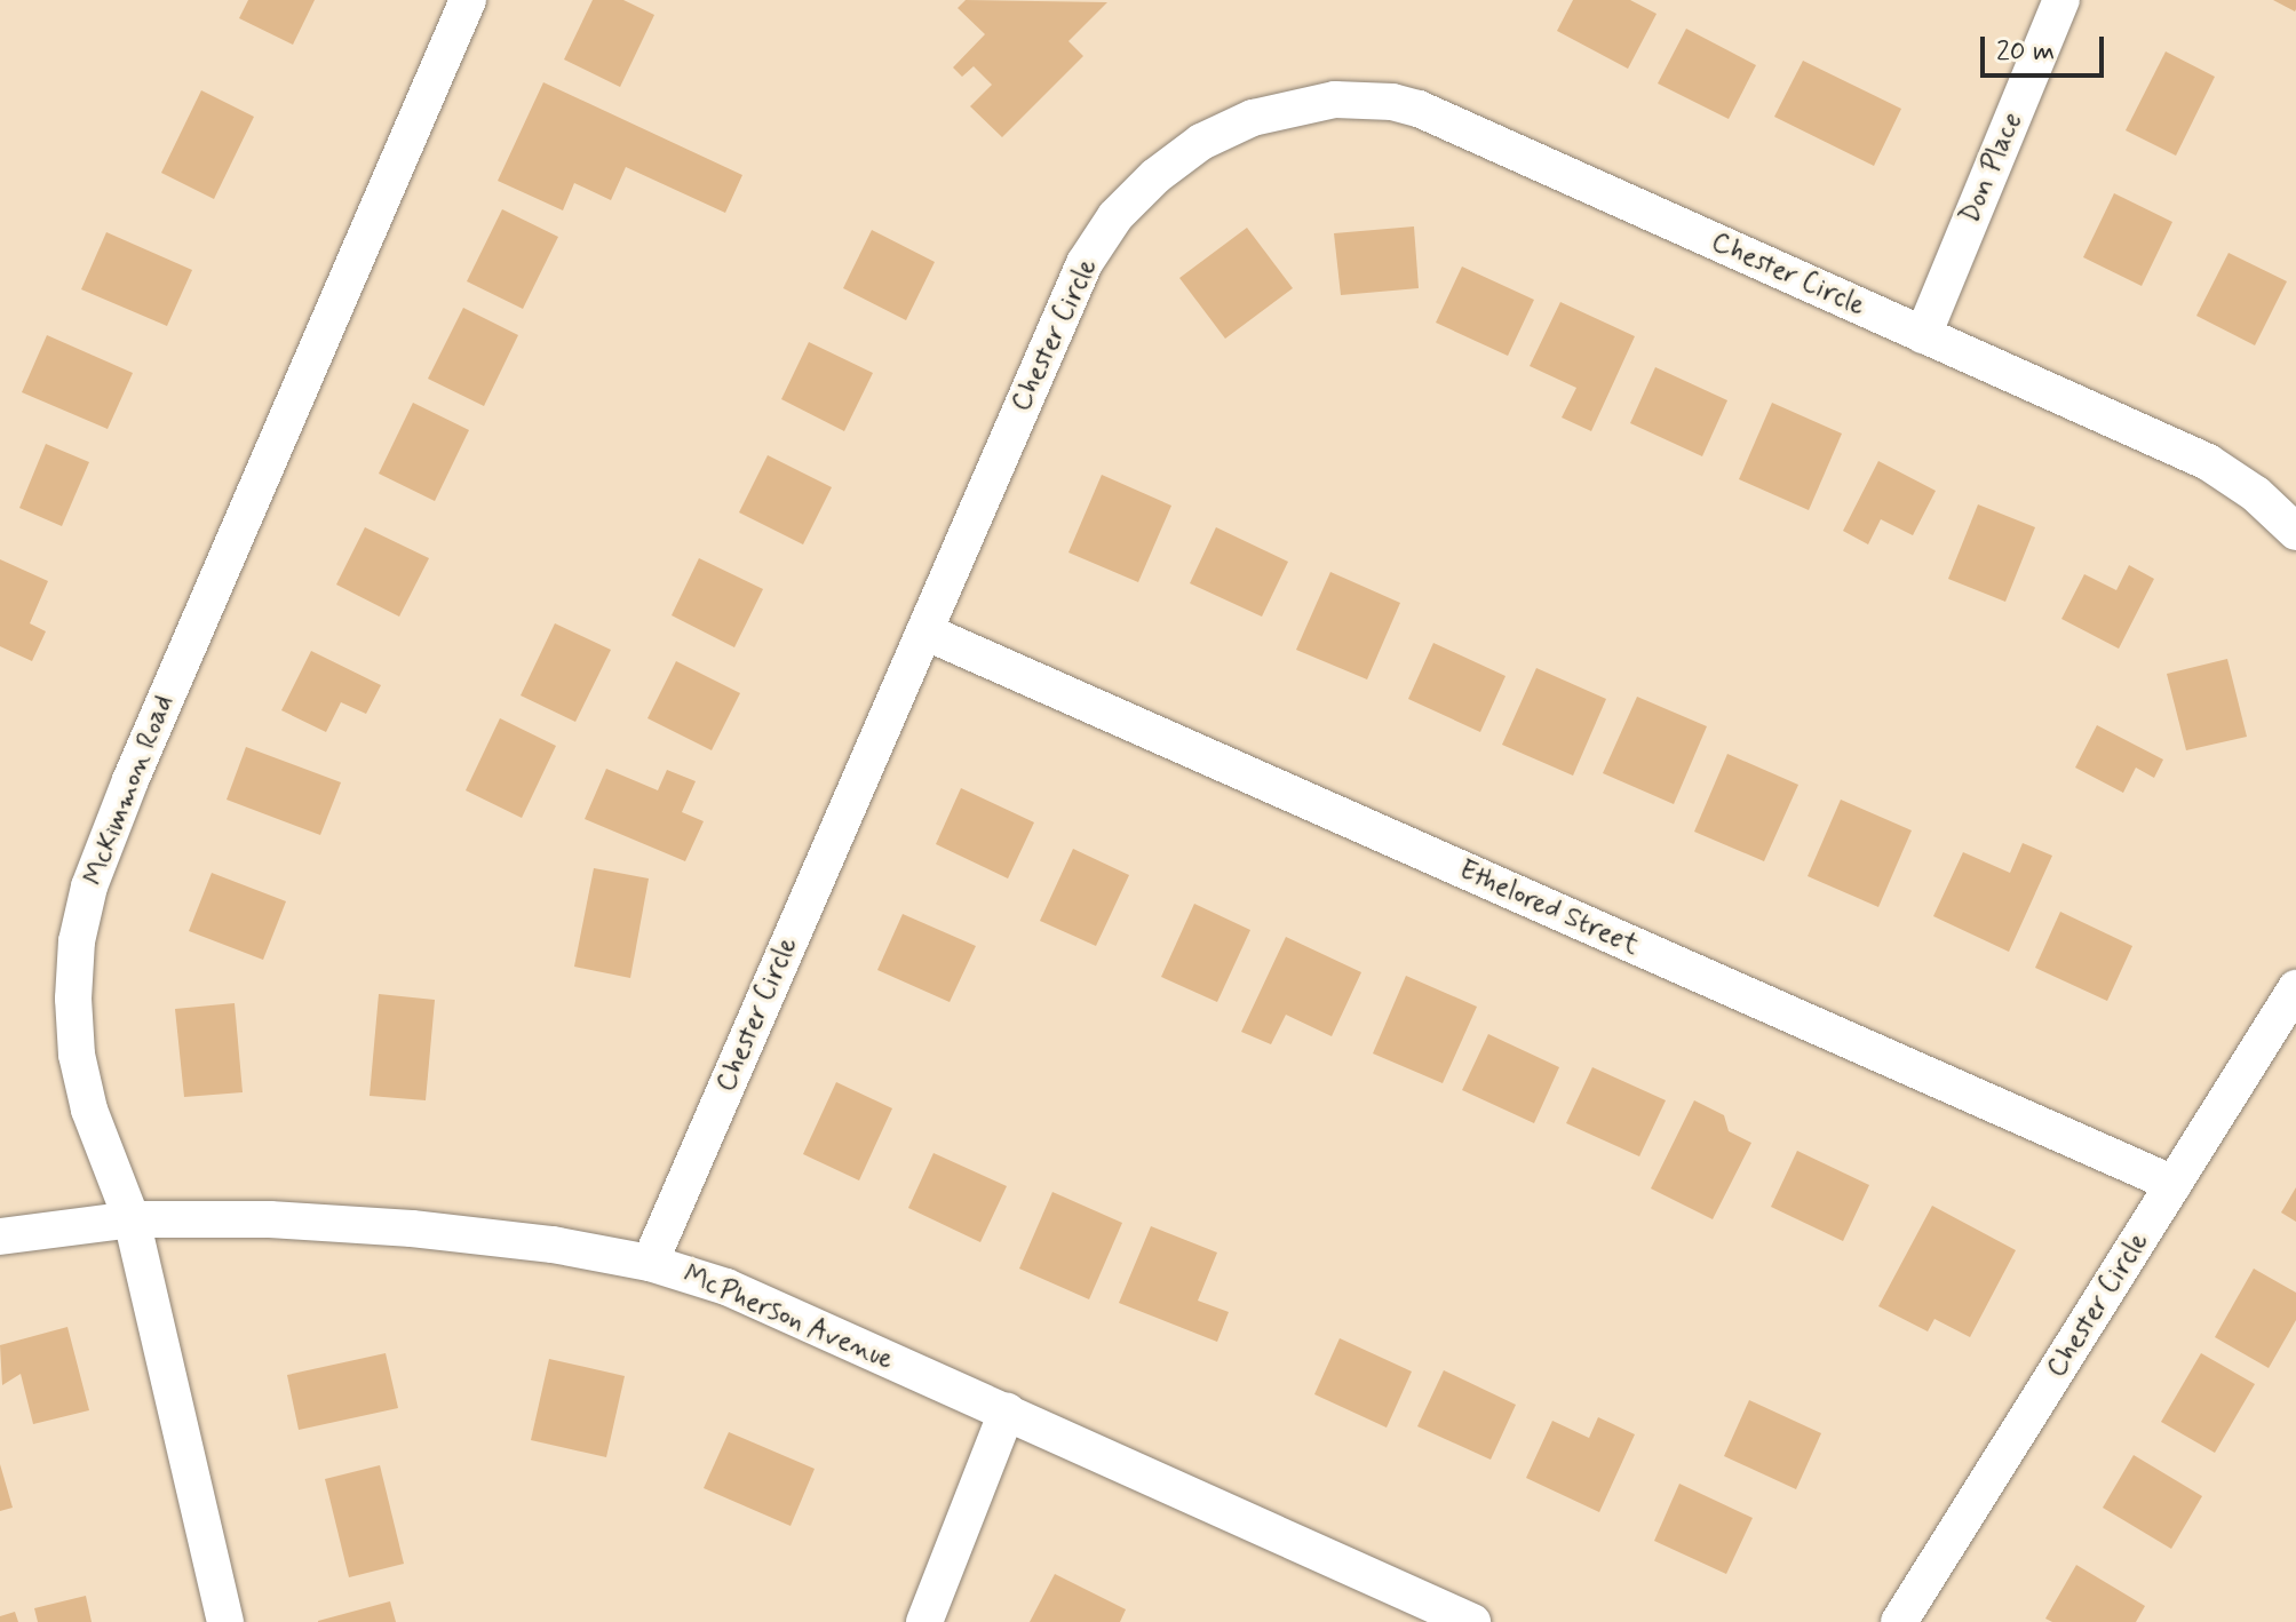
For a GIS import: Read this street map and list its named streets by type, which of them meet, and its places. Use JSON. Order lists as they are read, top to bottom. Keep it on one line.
{"streets":{"street":["Don Place","Chester Circle","McKimmon Road","Ethelored Street","McPherson Avenue"]},"crossings":[["Don Place","Chester Circle"],["Chester Circle","Ethelored Street"],["Chester Circle","McPherson Avenue"],["McKimmon Road","McPherson Avenue"]],"scale_bar":"20 m"}
